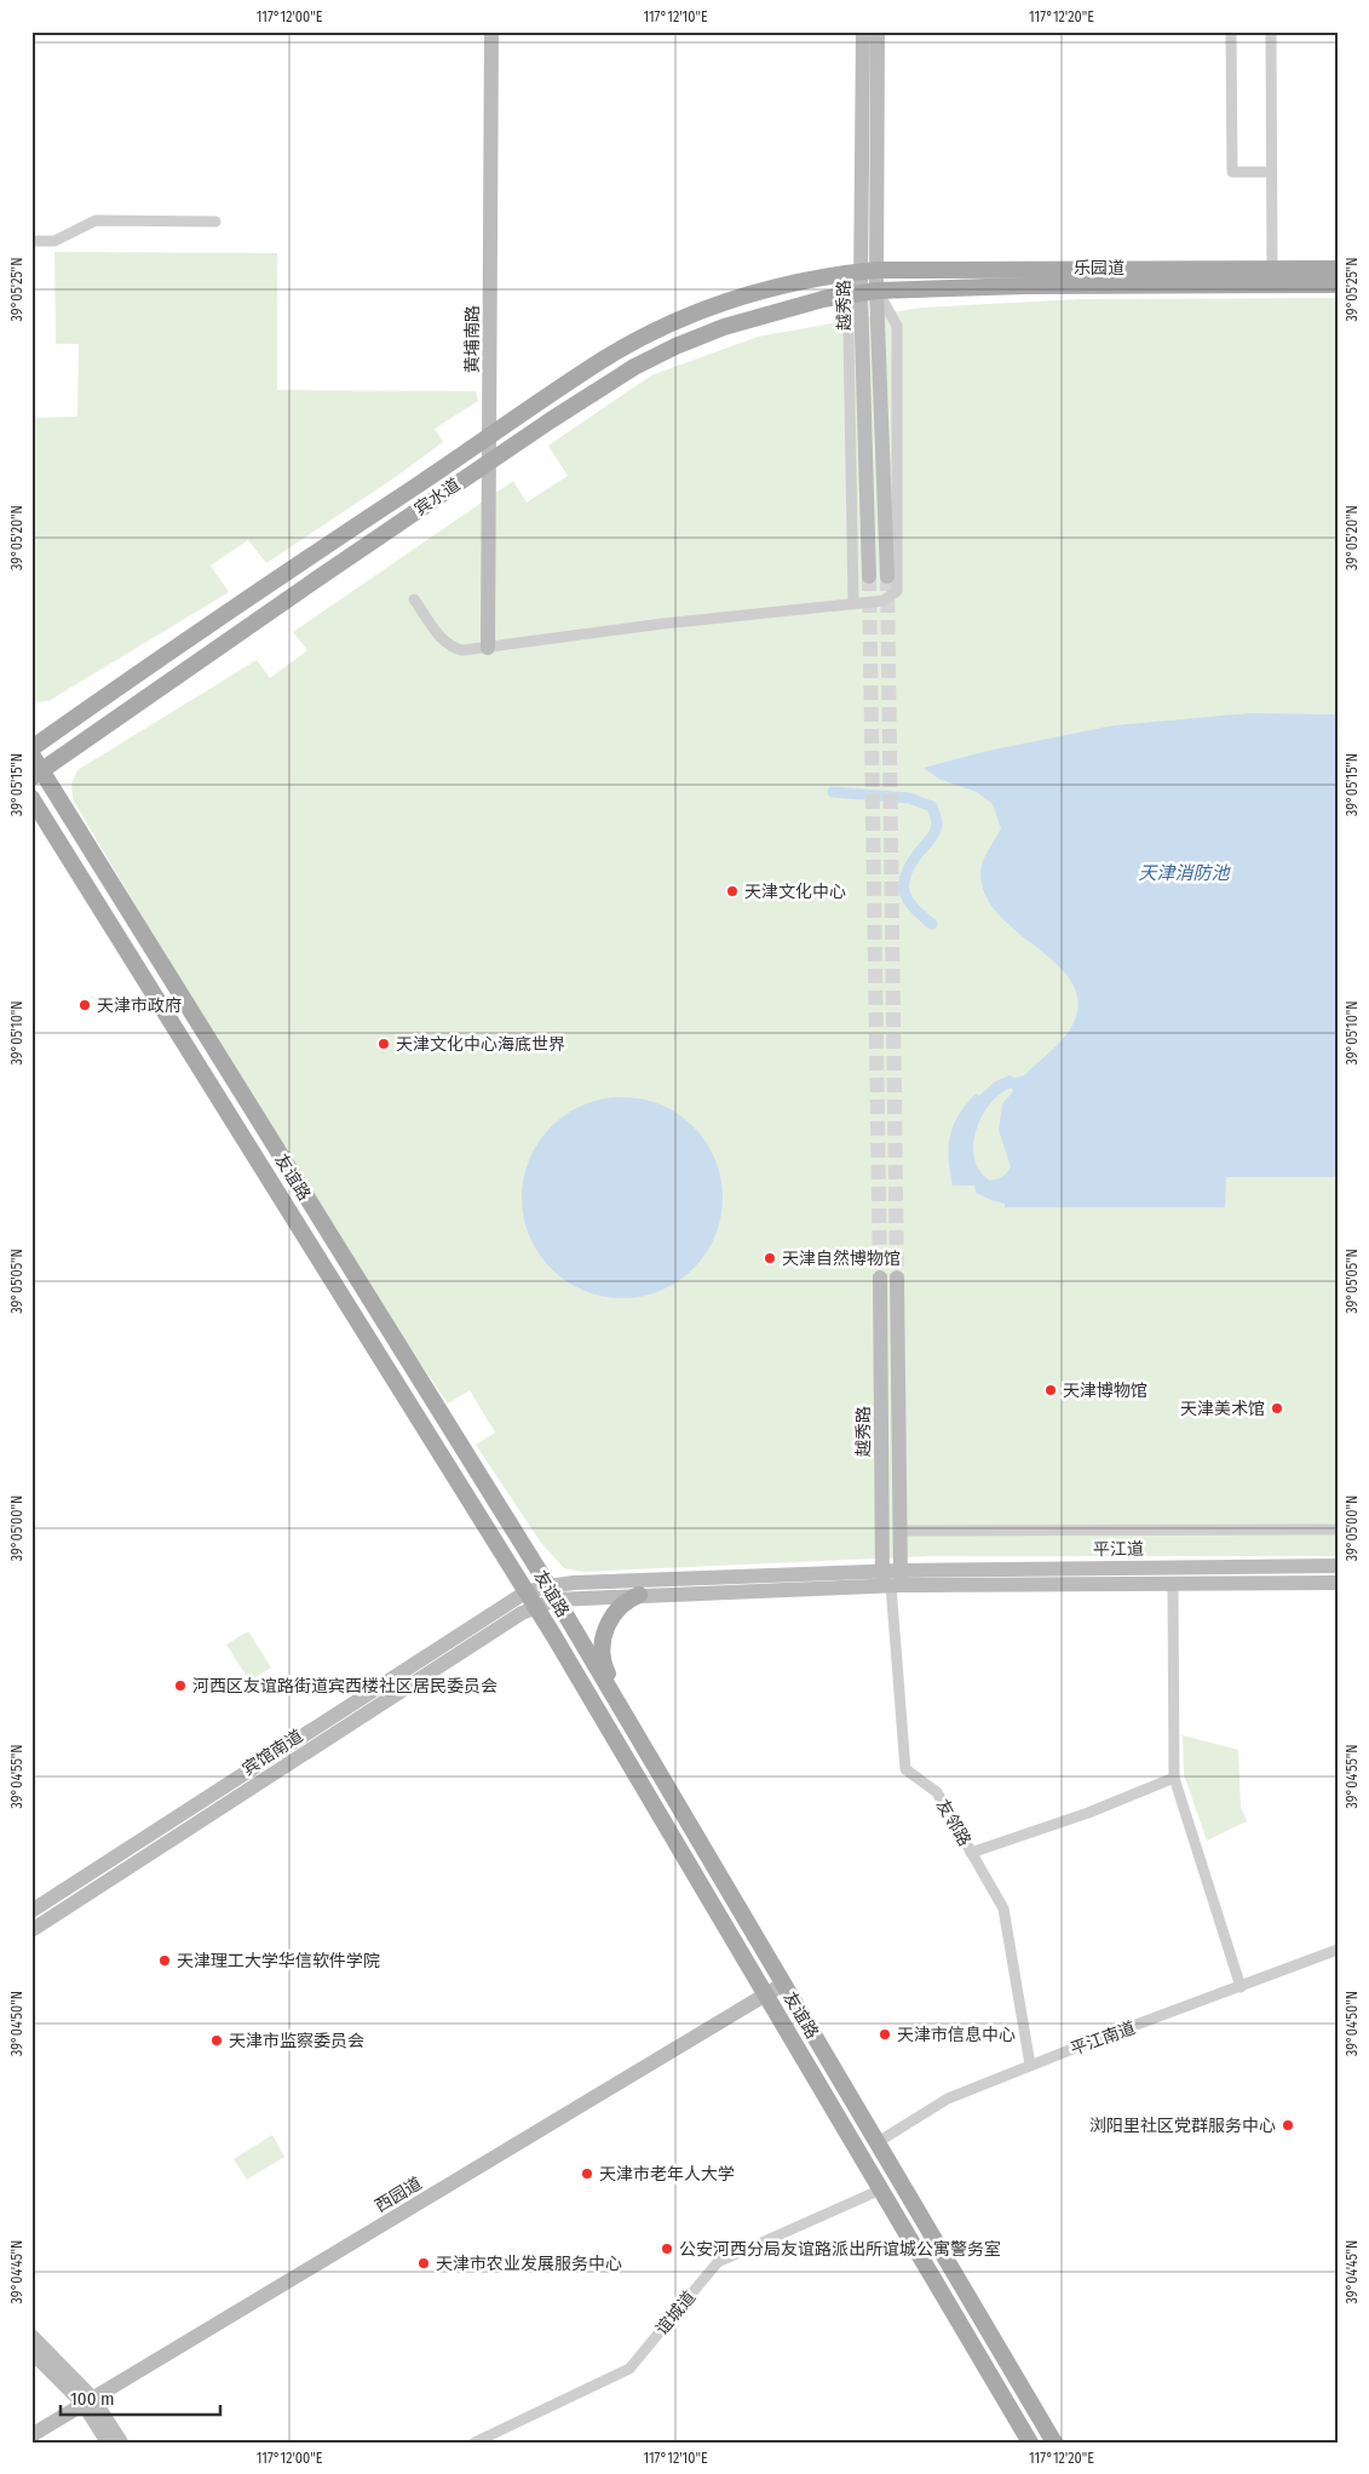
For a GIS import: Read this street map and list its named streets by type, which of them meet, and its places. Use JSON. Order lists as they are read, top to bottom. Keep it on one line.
{"streets":{"main road":["乐园道","宾水道","友谊路"],"street":["越秀路","黄埔南路","平江道","宾馆南道","友邻路","平江南道","西园道","谊城道"]},"crossings":[["乐园道","越秀路"],["乐园道","宾水道"],["越秀路","宾水道"],["越秀路","平江道"],["越秀路","友邻路"],["黄埔南路","宾水道"],["宾水道","友谊路"],["友谊路","宾馆南道"],["友谊路","平江南道"],["友谊路","西园道"],["友谊路","谊城道"],["平江道","友邻路"],["友邻路","平江南道"]],"water":["天津消防池"],"places":["天津文化中心","天津市政府","天津文化中心海底世界","天津自然博物馆","天津博物馆","天津美术馆","河西区友谊路街道宾西楼社区居民委员会","天津理工大学华信软件学院","天津市信息中心","天津市监察委员会","浏阳里社区党群服务中心","天津市老年人大学","公安河西分局友谊路派出所谊城公寓警务室","天津市农业发展服务中心"],"scale_bar":"100 m","coordinates":["117°12'00\"E","117°12'10\"E","117°12'20\"E","39°05'25\"N","39°05'20\"N","39°05'15\"N","39°05'10\"N","39°05'05\"N","39°05'00\"N","39°04'55\"N","39°04'50\"N","39°04'45\"N"]}
